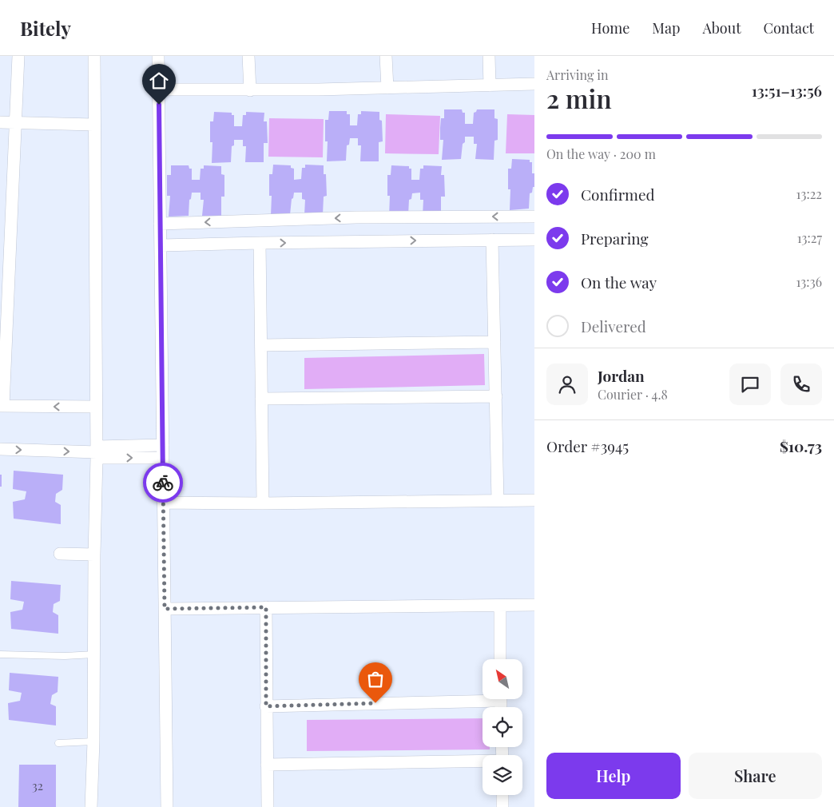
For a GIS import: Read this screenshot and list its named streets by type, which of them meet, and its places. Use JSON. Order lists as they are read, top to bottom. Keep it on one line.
{"house_numbers":["32"],"north":"top left","page":{"header":"Bitely","nav":["Home","Map","About","Contact"],"heading":["2 min","Arriving in","13:51–13:56"],"panel":["Jordan","Courier · 4.8","Order #3945","$10.73"],"bar":"On the way · 200 m","list":[["Confirmed","13:22"],["Preparing","13:27"],["On the way","13:36"],"Delivered"],"buttons":["Help","Share"]}}
